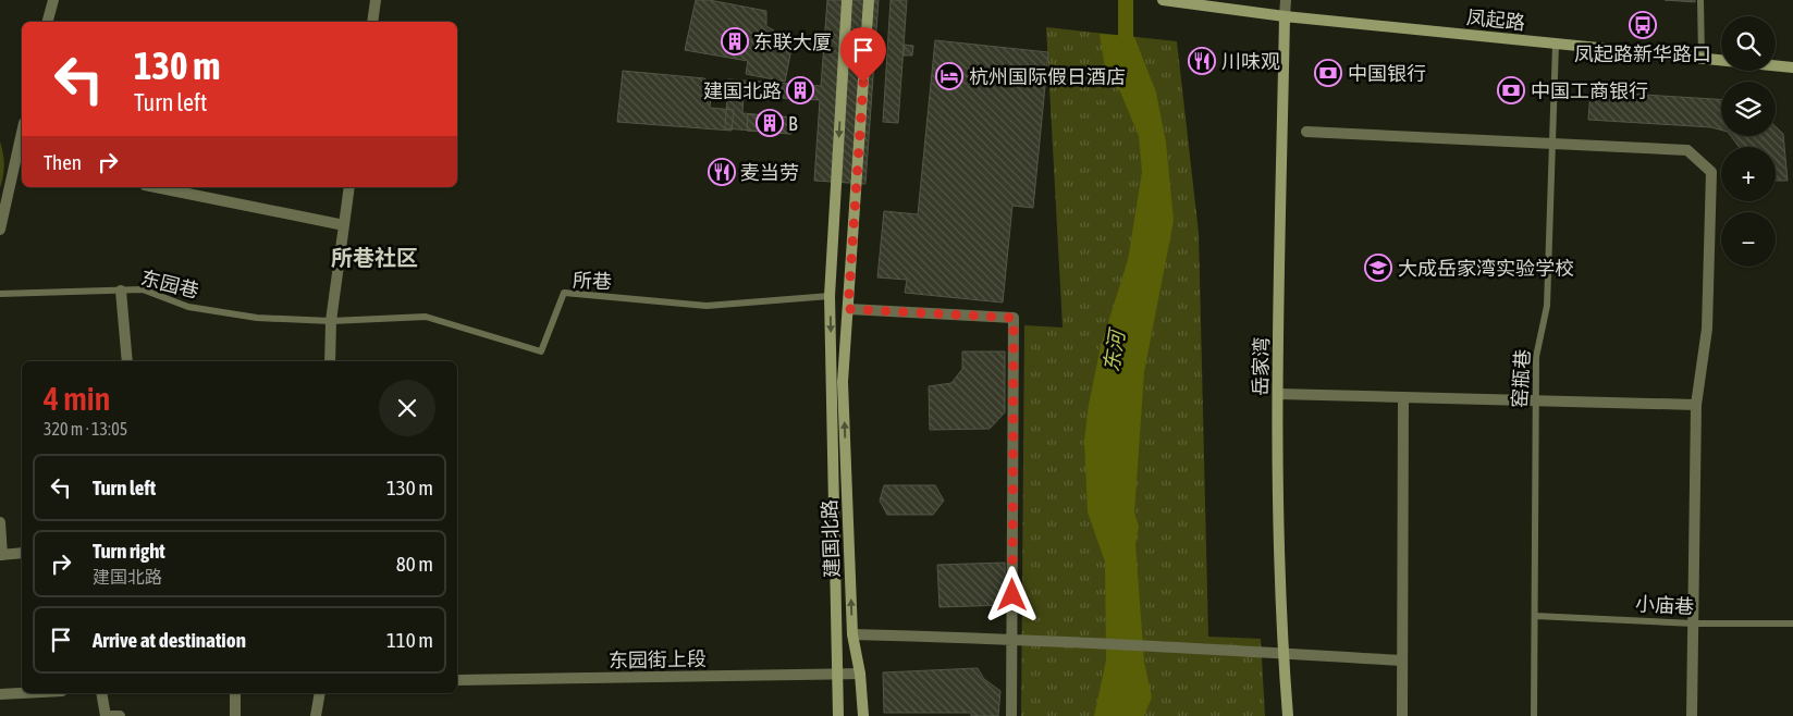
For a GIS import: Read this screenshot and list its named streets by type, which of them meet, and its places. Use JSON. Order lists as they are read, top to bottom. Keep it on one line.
{"streets":{"main road":["凤起路","岳家湾","建国北路"],"street":["东园街上段"],"lane":["所巷","东园巷","窑瓶巷","小庙巷"]},"crossings":[["凤起路","岳家湾"],["凤起路","窑瓶巷"],["所巷","东园巷"],["所巷","建国北路"],["窑瓶巷","小庙巷"],["建国北路","东园街上段"]],"districts":["所巷社区"],"water":["东河"],"places":{"bus stop":["凤起路新华路口"],"building":["东联大厦","建国北路","B"],"restaurant":["川味观","麦当劳"],"bank":["中国银行","中国工商银行"],"hotel":["杭州国际假日酒店"],"school or university":["大成岳家湾实验学校"]},"page":{"map_buttons":["+","−"],"turn":["130 m","Turn left"],"then":"Then","heading":["4 min","320 m · 13:05"],"list":[{"name":"Turn left","value":"130 m"},{"name":"Turn right","note":"建国北路","value":"80 m"},{"name":"Arrive at destination","value":"110 m"}]}}
